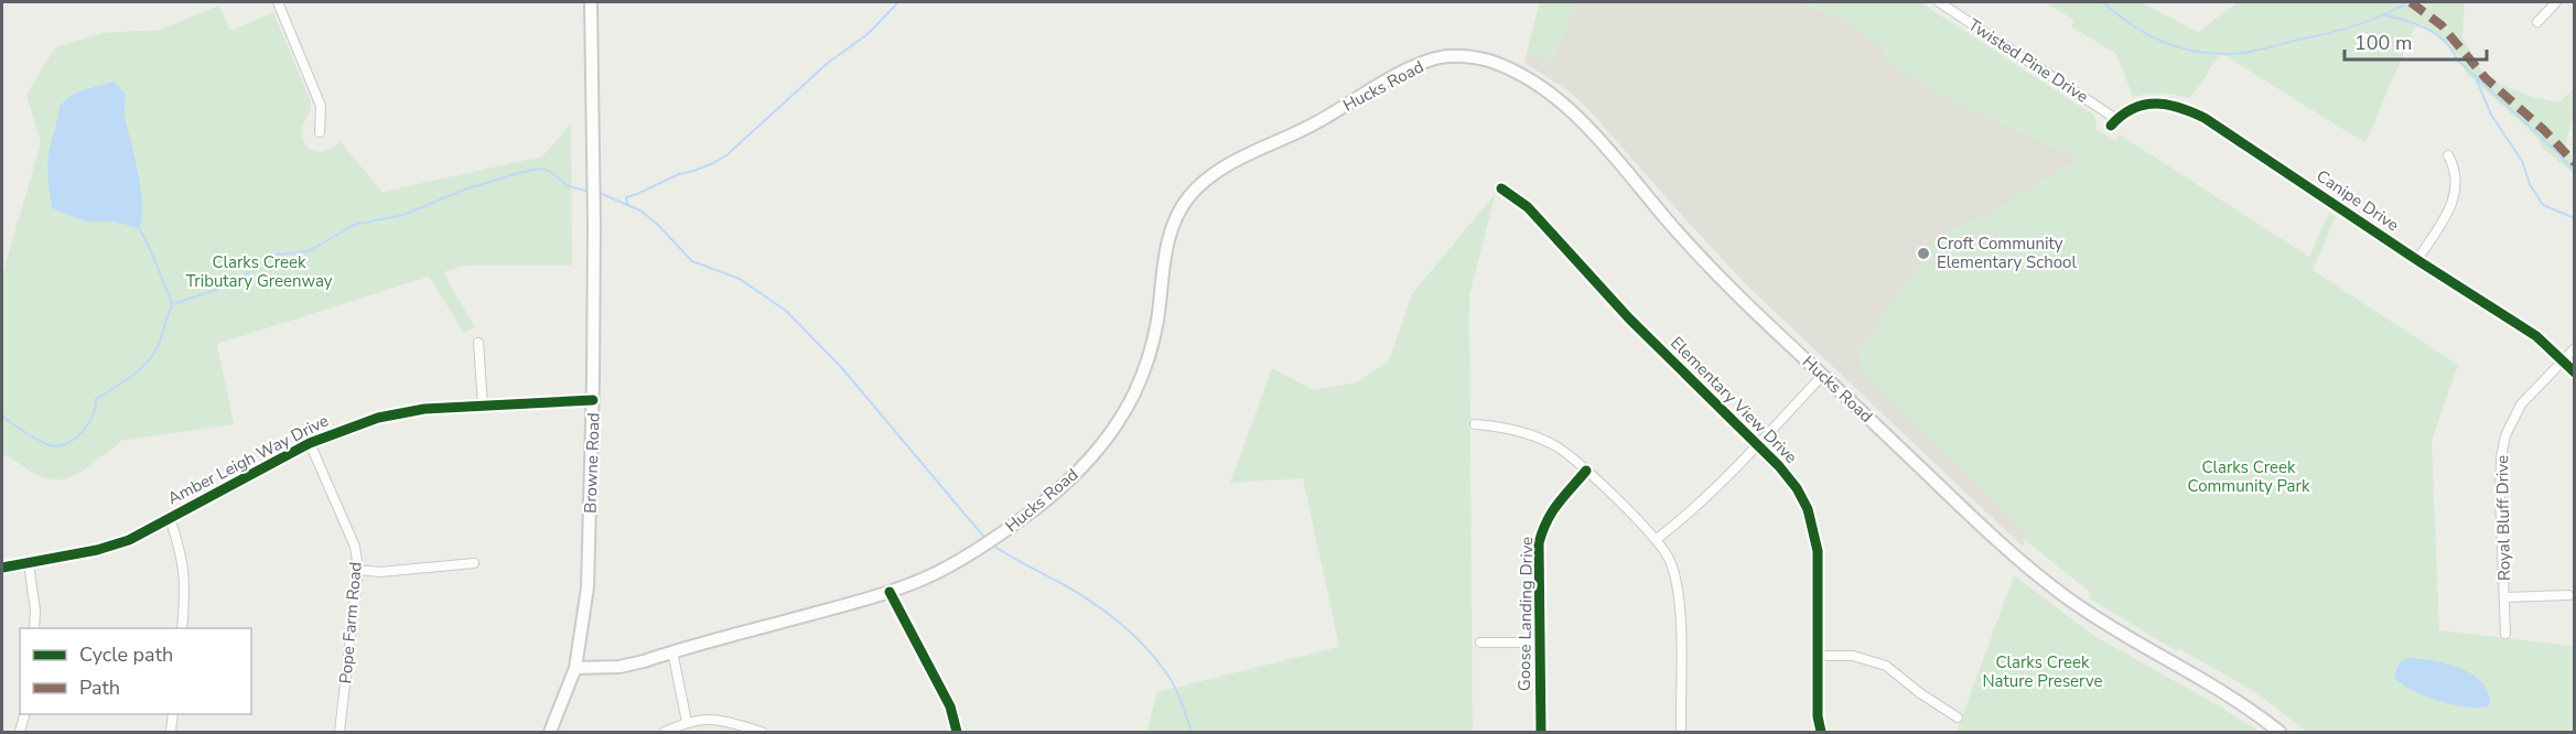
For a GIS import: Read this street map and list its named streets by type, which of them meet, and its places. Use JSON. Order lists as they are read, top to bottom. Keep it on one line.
{"streets":{"main road":["Hucks Road","Browne Road"],"street":["Twisted Pine Drive","Canipe Drive","Elementary View Drive","Amber Leigh Way Drive","Royal Bluff Drive","Goose Landing Drive","Pope Farm Road"]},"crossings":[["Twisted Pine Drive","Canipe Drive"],["Hucks Road","Browne Road"],["Canipe Drive","Royal Bluff Drive"],["Amber Leigh Way Drive","Browne Road"],["Amber Leigh Way Drive","Pope Farm Road"]],"parks":["Clarks Creek Tributary Greenway","Clarks Creek Community Park","Clarks Creek Nature Preserve"],"places":["Croft Community Elementary School"],"legend":["Cycle path","Path"],"scale_bar":"100 m"}
